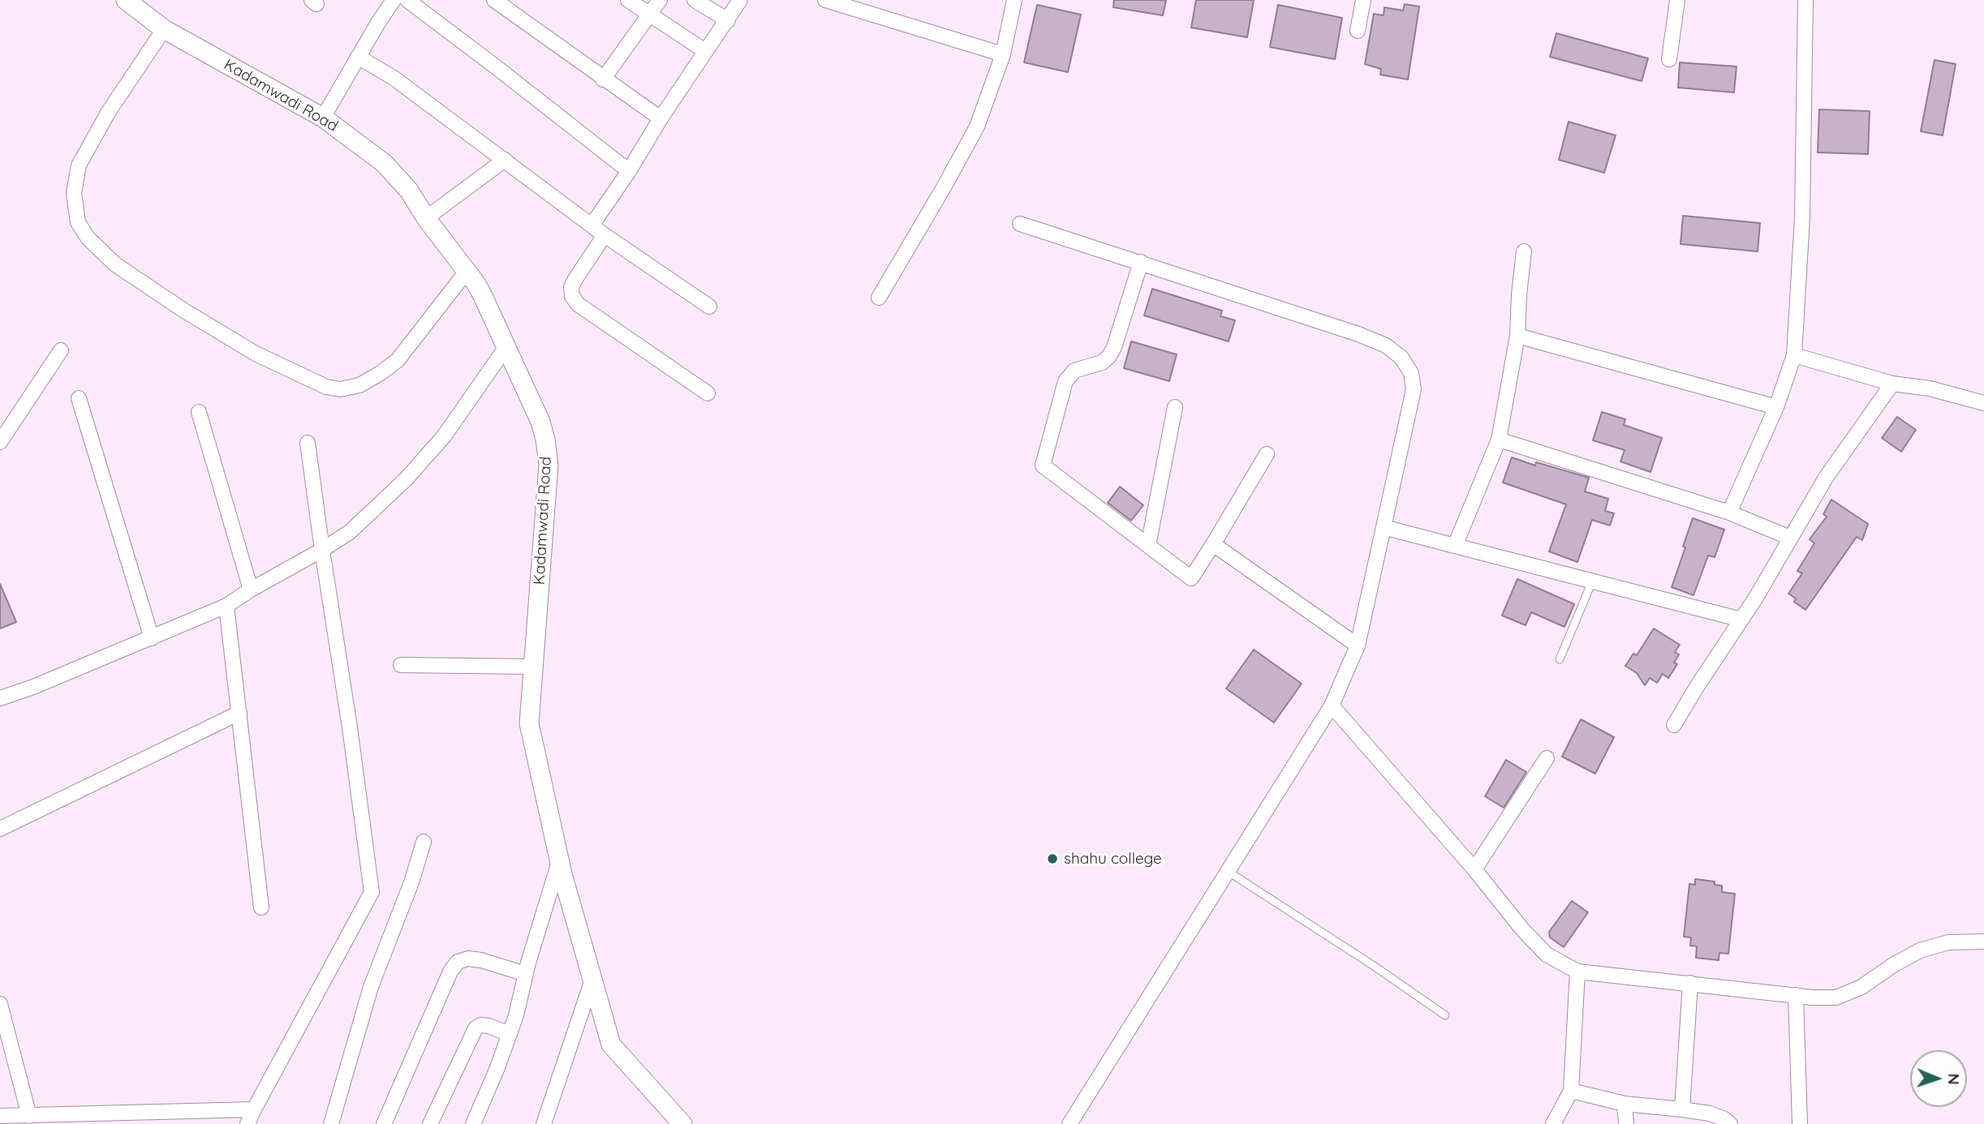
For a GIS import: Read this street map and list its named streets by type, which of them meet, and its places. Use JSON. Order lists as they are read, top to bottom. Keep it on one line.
{"streets":{"street":["Kadamwadi Road"]},"places":["shahu college"],"north":"right"}
